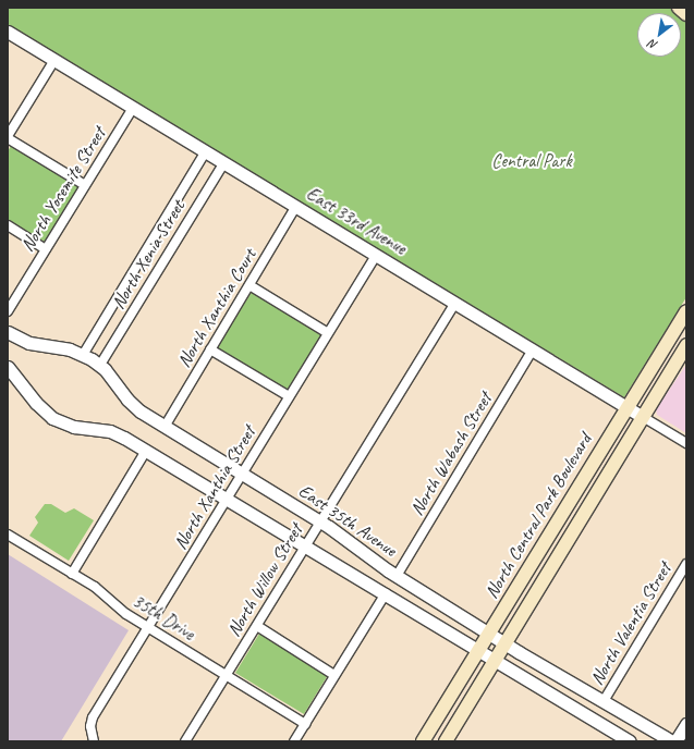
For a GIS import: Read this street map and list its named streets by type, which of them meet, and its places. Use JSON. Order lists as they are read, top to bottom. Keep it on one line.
{"streets":{"main road":["North Central Park Boulevard"],"street":["North Yosemite Street","East 33rd Avenue","North Xenia Street","North Xanthia Court","North Wabash Street","North Xanthia Street","East 35th Avenue","North Willow Street","35th Drive","North Valentia Street"]},"crossings":[["North Yosemite Street","East 33rd Avenue"],["East 33rd Avenue","North Xenia Street"],["East 33rd Avenue","North Xanthia Court"],["East 33rd Avenue","North Wabash Street"],["East 33rd Avenue","North Xanthia Street"],["East 33rd Avenue","North Central Park Boulevard"],["East 33rd Avenue","North Willow Street"],["North Xenia Street","East 35th Avenue"],["North Xanthia Court","East 35th Avenue"],["North Wabash Street","East 35th Avenue"],["North Xanthia Street","East 35th Avenue"],["North Xanthia Street","35th Drive"],["North Central Park Boulevard","East 35th Avenue"],["East 35th Avenue","North Willow Street"],["East 35th Avenue","North Valentia Street"],["North Willow Street","35th Drive"]],"parks":["Central Park"],"north":"bottom left"}
